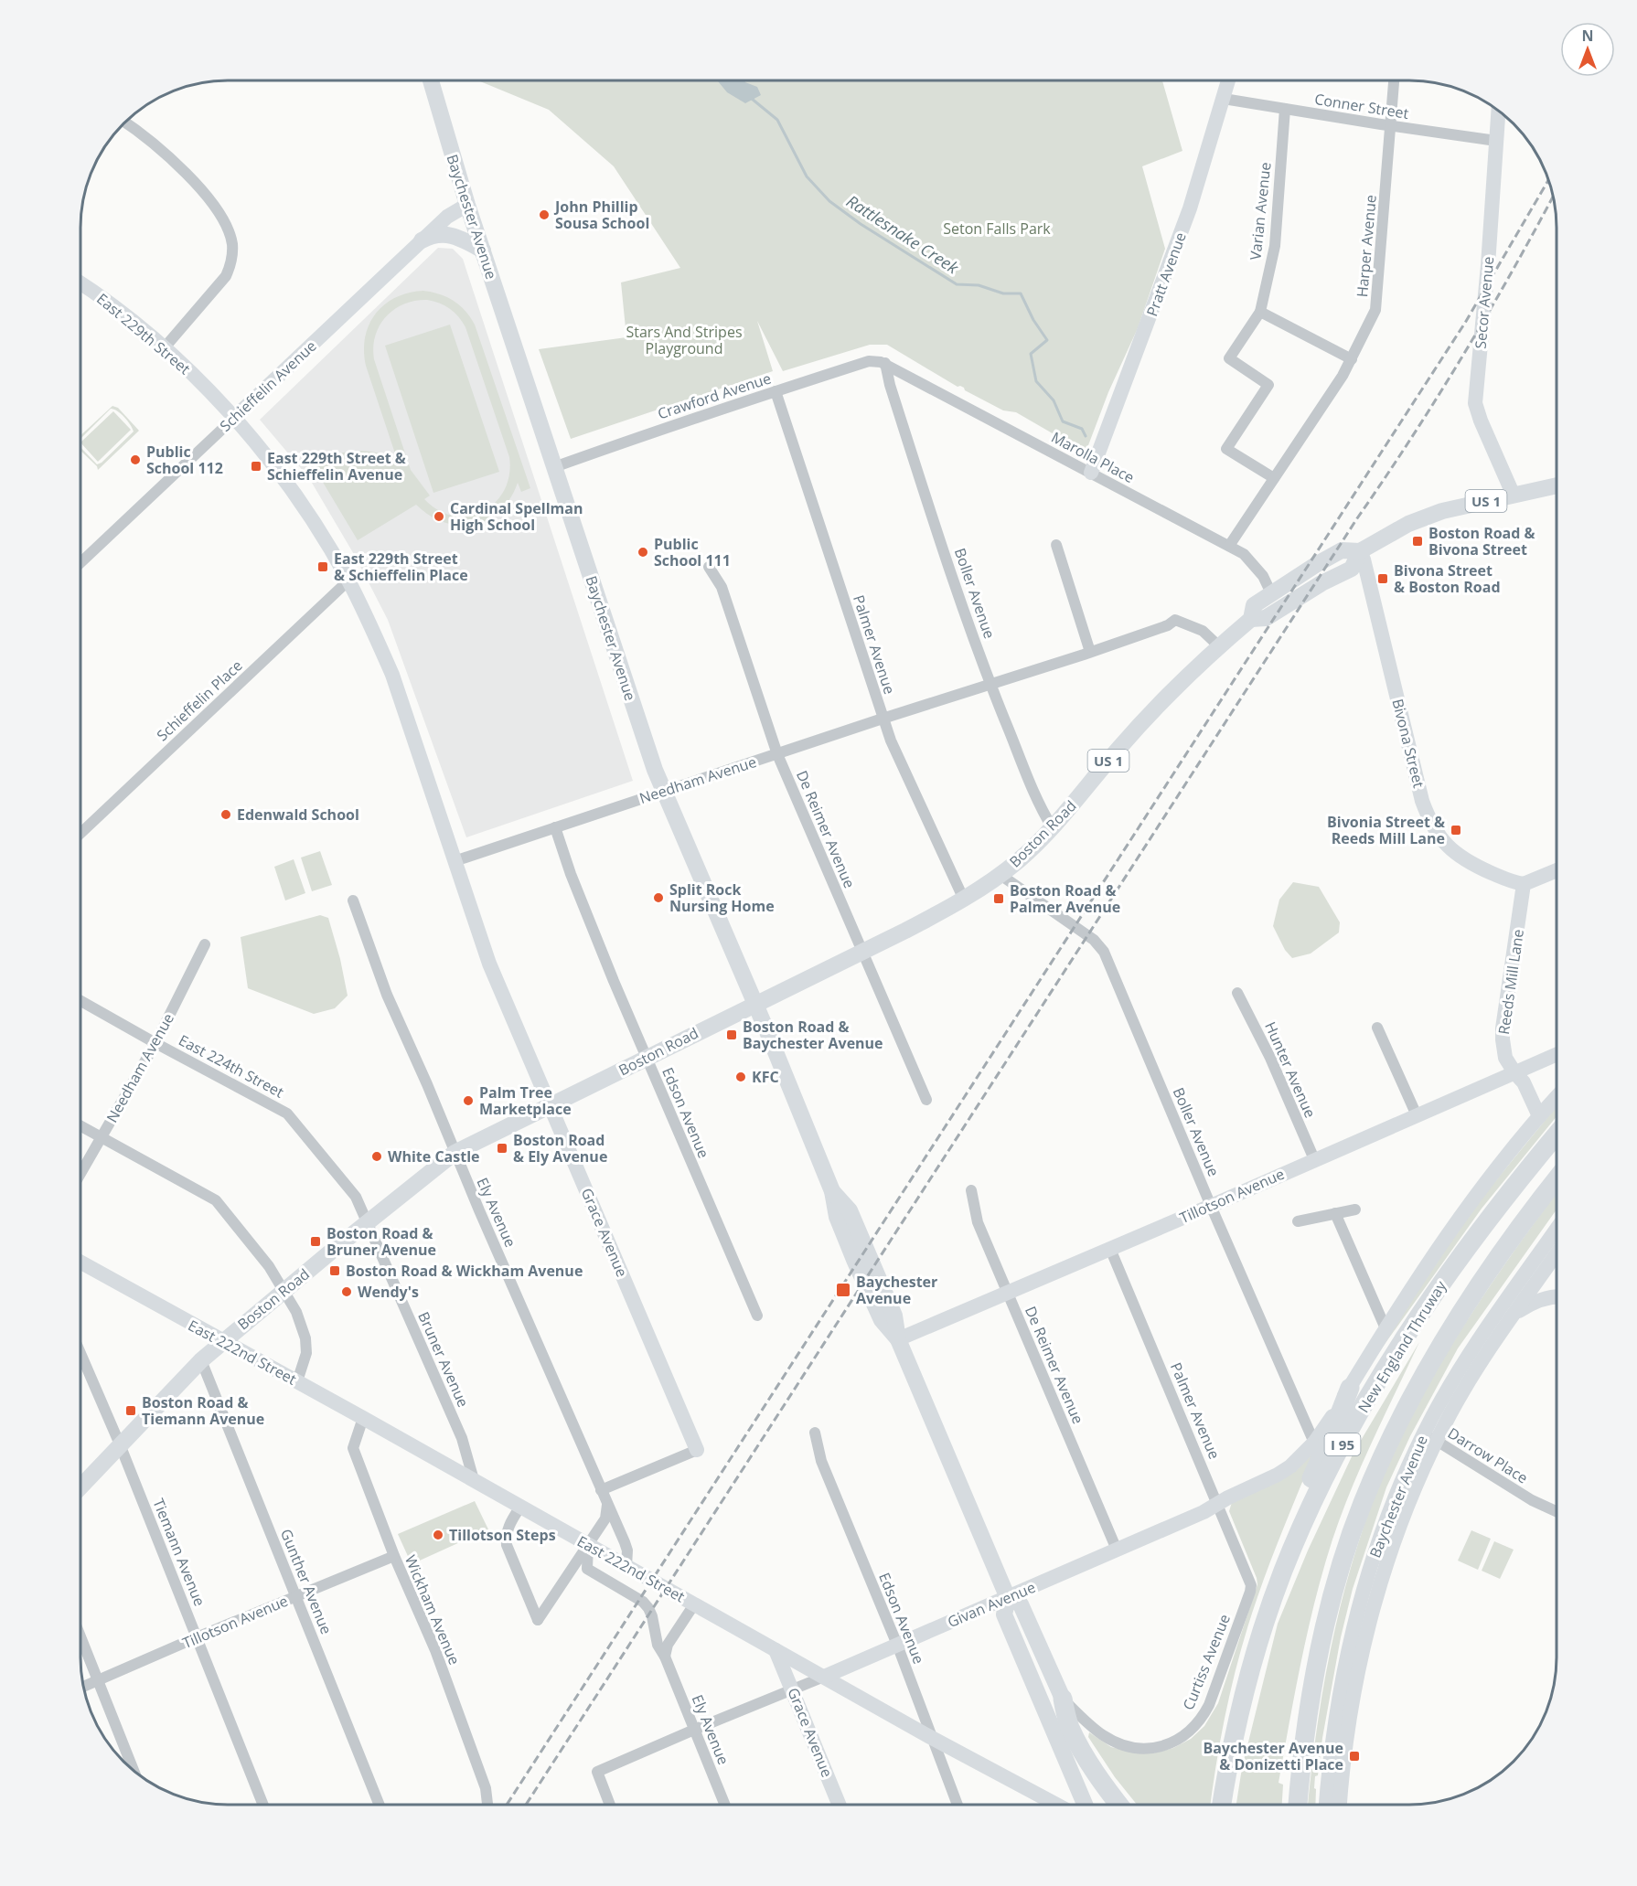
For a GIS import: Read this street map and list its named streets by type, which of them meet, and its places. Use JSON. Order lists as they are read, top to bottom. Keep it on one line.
{"streets":{"highway":["New England Thruway","I 95"],"main road":["Baychester Avenue","US 1","Boston Road"],"street":["Conner Street","Varian Avenue","Harper Avenue","Pratt Avenue","Secor Avenue","East 229th Street","Schieffelin Avenue","Crawford Avenue","Marolla Place","Boller Avenue","Palmer Avenue","Schieffelin Place","Bivona Street","Needham Avenue","De Reimer Avenue","Reeds Mill Lane","East 224th Street","Hunter Avenue","Edson Avenue","Tillotson Avenue","Ely Avenue","Grace Avenue","East 222nd Street","Bruner Avenue","Darrow Place","Tiemann Avenue","Gunther Avenue","Givan Avenue","Wickham Avenue","Curtiss Avenue"]},"crossings":[["Conner Street","Varian Avenue"],["Conner Street","Harper Avenue"],["Conner Street","Pratt Avenue"],["Conner Street","Secor Avenue"],["Baychester Avenue","Schieffelin Avenue"],["Baychester Avenue","Crawford Avenue"],["Baychester Avenue","Needham Avenue"],["Baychester Avenue","Boston Road"],["Baychester Avenue","Tillotson Avenue"],["Baychester Avenue","Darrow Place"],["Baychester Avenue","Givan Avenue"],["Baychester Avenue","Curtiss Avenue"],["Harper Avenue","Marolla Place"],["Pratt Avenue","Marolla Place"],["Secor Avenue","Boston Road"],["East 229th Street","Schieffelin Avenue"],["East 229th Street","Schieffelin Place"],["Crawford Avenue","Marolla Place"],["Crawford Avenue","Boller Avenue"],["Crawford Avenue","Palmer Avenue"],["Marolla Place","Boller Avenue"],["Marolla Place","Boston Road"],["Boller Avenue","Needham Avenue"],["Boller Avenue","Boston Road"],["Boller Avenue","Tillotson Avenue"],["Boller Avenue","Givan Avenue"],["Palmer Avenue","Needham Avenue"],["Palmer Avenue","Boston Road"],["Palmer Avenue","Tillotson Avenue"],["Palmer Avenue","Givan Avenue"],["Palmer Avenue","Curtiss Avenue"],["Bivona Street","Boston Road"],["Bivona Street","Reeds Mill Lane"],["Needham Avenue","De Reimer Avenue"],["Needham Avenue","Boston Road"],["Needham Avenue","East 224th Street"],["Needham Avenue","Edson Avenue"],["Needham Avenue","Grace Avenue"],["De Reimer Avenue","Boston Road"],["De Reimer Avenue","Tillotson Avenue"],["De Reimer Avenue","Givan Avenue"],["Boston Road","East 224th Street"],["Boston Road","Edson Avenue"],["Boston Road","Ely Avenue"],["Boston Road","Grace Avenue"],["Boston Road","East 222nd Street"],["Boston Road","Bruner Avenue"],["Boston Road","Tiemann Avenue"],["Boston Road","Gunther Avenue"],["Reeds Mill Lane","Tillotson Avenue"],["Reeds Mill Lane","New England Thruway"],["East 224th Street","Bruner Avenue"],["Hunter Avenue","Tillotson Avenue"],["Edson Avenue","East 222nd Street"],["Edson Avenue","Givan Avenue"],["Tillotson Avenue","Tiemann Avenue"],["Tillotson Avenue","Gunther Avenue"],["Tillotson Avenue","Wickham Avenue"],["Ely Avenue","East 222nd Street"],["Ely Avenue","Givan Avenue"],["Grace Avenue","East 222nd Street"],["Grace Avenue","Givan Avenue"],["New England Thruway","Givan Avenue"],["East 222nd Street","Bruner Avenue"],["East 222nd Street","Givan Avenue"],["East 222nd Street","Wickham Avenue"]],"water":["Rattlesnake Creek"],"parks":["Seton Falls Park","Stars And Stripes Playground"],"places":{"other":["John Phillip Sousa School","Public School 112","Cardinal Spellman High School","Public School 111","Edenwald School","Split Rock Nursing Home","KFC","Palm Tree Marketplace","White Castle","Wendy's","Tillotson Steps"],"transit":["East 229th Street & Schieffelin Avenue","Boston Road & Bivona Street","East 229th Street & Schieffelin Place","Bivona Street & Boston Road","Bivonia Street & Reeds Mill Lane","Boston Road & Palmer Avenue","Boston Road & Baychester Avenue","Boston Road & Ely Avenue","Boston Road & Bruner Avenue","Boston Road & Wickham Avenue","Baychester Avenue","Boston Road & Tiemann Avenue","Baychester Avenue & Donizetti Place"]},"north":"top"}
